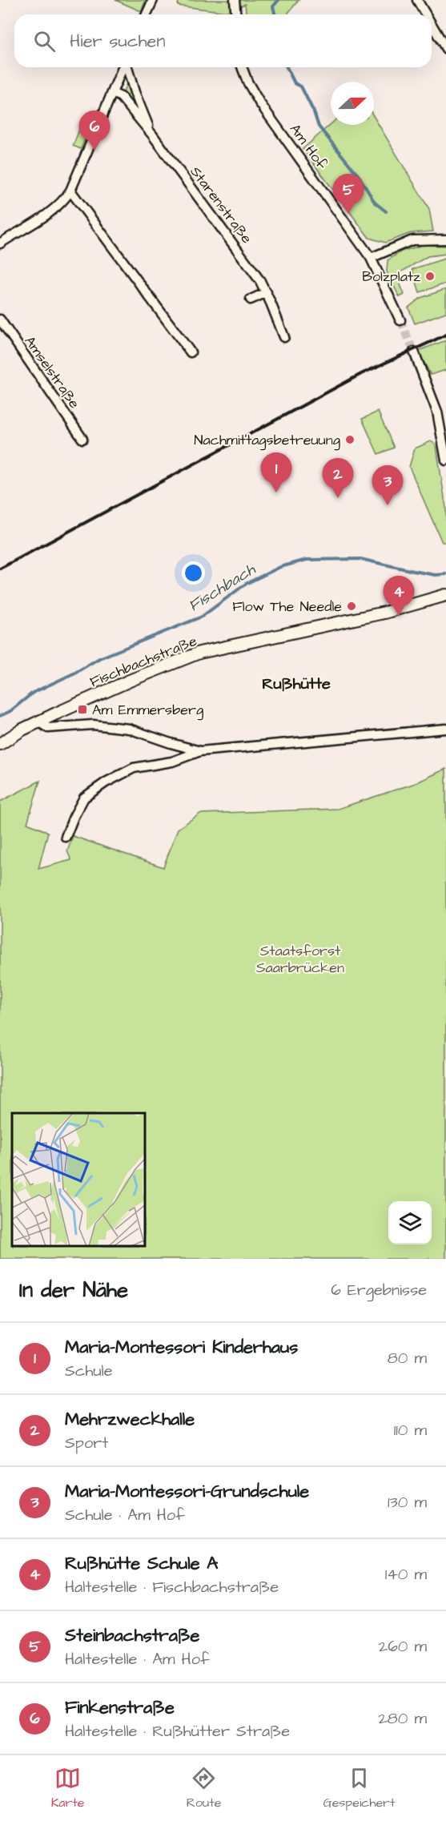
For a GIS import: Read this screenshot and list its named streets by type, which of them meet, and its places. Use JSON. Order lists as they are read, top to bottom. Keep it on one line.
{"streets":{"main road":["Fischbachstraße"],"street":["Am Hof","Starenstraße","Amselstraße"]},"districts":["Rußhütte"],"water":["Fischbach"],"parks":["Staatsforst Saarbrücken"],"places":{"other":["Bolzplatz","Nachmittagsbetreuung","Flow The Needle"],"transit":["Am Emmersberg"]},"north":"right","page":{"search":"Hier suchen","pins":["6","5","1","2","3","4"],"heading":["In der Nähe","6 Ergebnisse"],"list":[{"mark":"1","name":"Maria-Montessori Kinderhaus","note":"Schule","value":"80 m"},{"mark":"2","name":"Mehrzweckhalle","note":"Sport","value":"110 m"},{"mark":"3","name":"Maria-Montessori-Grundschule","note":"Schule · Am Hof","value":"130 m"},{"mark":"4","name":"Rußhütte Schule A","note":"Haltestelle · Fischbachstraße","value":"140 m"},{"mark":"5","name":"Steinbachstraße","note":"Haltestelle · Am Hof","value":"260 m"},{"mark":"6","name":"Finkenstraße","note":"Haltestelle · Rußhütter Straße","value":"280 m"}],"nav":["Karte","Route","Gespeichert"]}}
